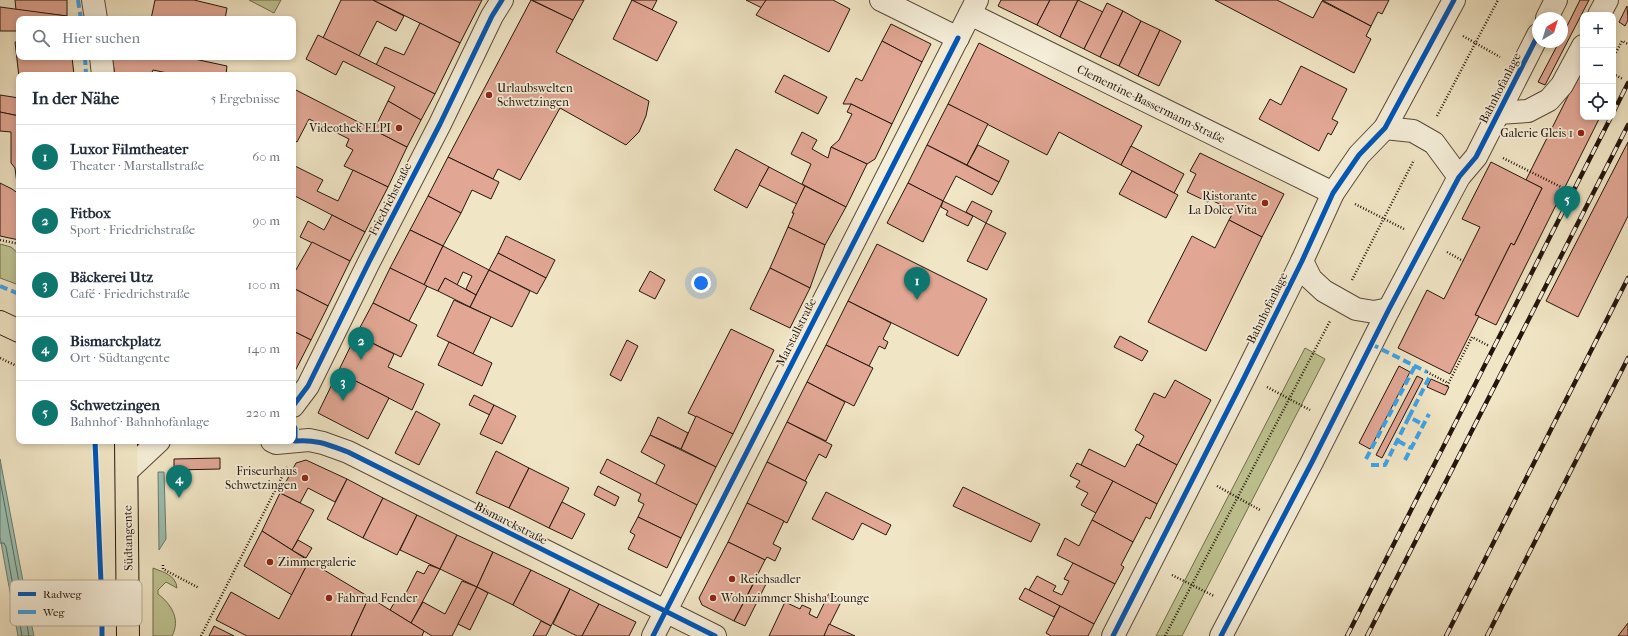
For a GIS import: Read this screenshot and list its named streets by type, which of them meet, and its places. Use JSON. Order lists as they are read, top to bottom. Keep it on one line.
{"streets":{"main road":["Südtangente"],"street":["Bahnhofanlage","Clementine-Bassermann-Straße","Friedrichstraße","Marstallstraße","Bismarckstraße"]},"crossings":[["Bahnhofanlage","Clementine-Bassermann-Straße"],["Clementine-Bassermann-Straße","Marstallstraße"],["Marstallstraße","Bismarckstraße"]],"places":["Urlaubswelten Schwetzingen","Videothek ELPI","Galerie Gleis 1","Ristorante La Dolce Vita","Friseurhaus Schwetzingen","Zimmergalerie","Reichsadler","Fahrrad Fender","Wohnzimmer Shisha Lounge"],"legend":["Radweg","Weg"],"north":"top right","page":{"map_buttons":["+","−"],"search":"Hier suchen","heading":["In der Nähe","5 Ergebnisse"],"list":[{"mark":"1","name":"Luxor Filmtheater","note":"Theater · Marstallstraße","value":"60 m"},{"mark":"2","name":"Fitbox","note":"Sport · Friedrichstraße","value":"90 m"},{"mark":"3","name":"Bäckerei Utz","note":"Café · Friedrichstraße","value":"100 m"},{"mark":"4","name":"Bismarckplatz","note":"Ort · Südtangente","value":"140 m"},{"mark":"5","name":"Schwetzingen","note":"Bahnhof · Bahnhofanlage","value":"220 m"}],"pins":["5","1","2","3","4"]}}
